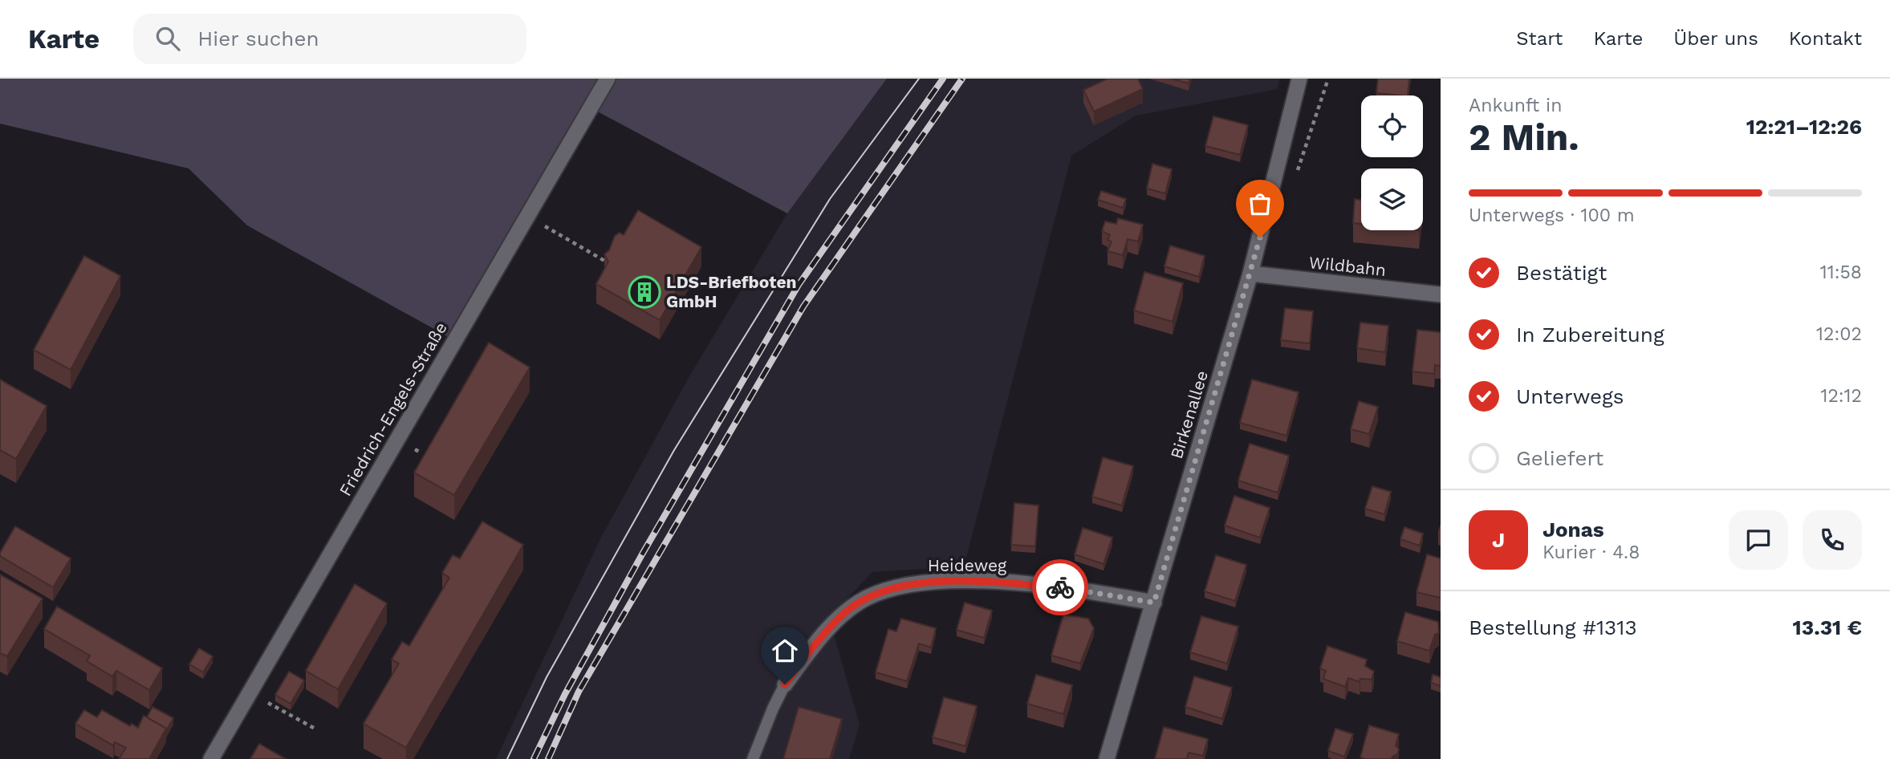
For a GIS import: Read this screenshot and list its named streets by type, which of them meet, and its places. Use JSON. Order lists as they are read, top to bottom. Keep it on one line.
{"streets":{"street":["Wildbahn","Friedrich-Engels-Straße","Birkenallee","Heideweg"]},"crossings":[["Wildbahn","Birkenallee"],["Birkenallee","Heideweg"]],"places":{"building":["LDS-Briefboten GmbH"]},"page":{"header":"Karte","search":"Hier suchen","nav":["Start","Karte","Über uns","Kontakt"],"heading":["2 Min.","Ankunft in","12:21–12:26"],"panel":["Jonas","Kurier · 4.8","Bestellung #1313","13.31 €"],"bar":"Unterwegs · 100 m","list":[["Bestätigt","11:58"],["In Zubereitung","12:02"],["Unterwegs","12:12"],"Geliefert"],"round":"J"}}
